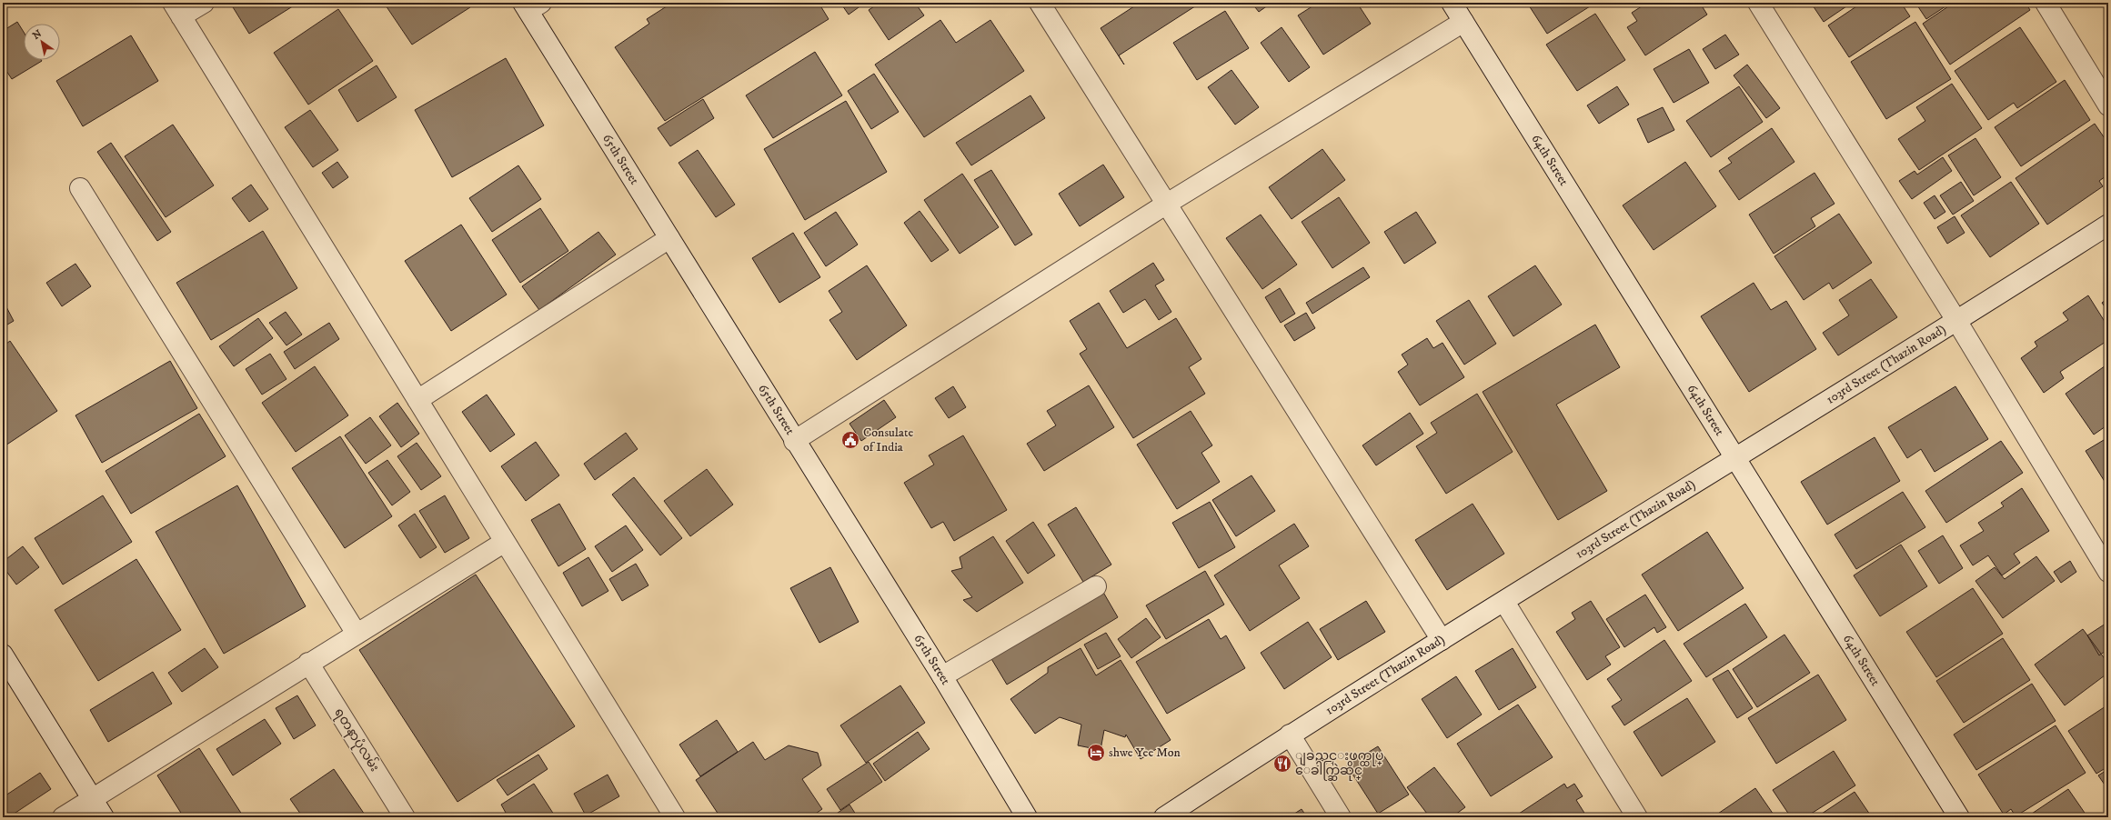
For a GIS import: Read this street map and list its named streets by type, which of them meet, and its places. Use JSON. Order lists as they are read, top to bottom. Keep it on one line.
{"streets":{"street":["65th Street","64th Street","103rd Street (Thazin Road)","ရတနာပုံလမ်း"]},"crossings":[["64th Street","103rd Street (Thazin Road)"]],"places":{"public building":["Consulate of India"],"hotel":["shwe Yee Mon"],"restaurant":["ျခည္လင္းဖက္ထုပ္ ေခါက္ဆြဲဆိုင္"]},"north":"top left"}
